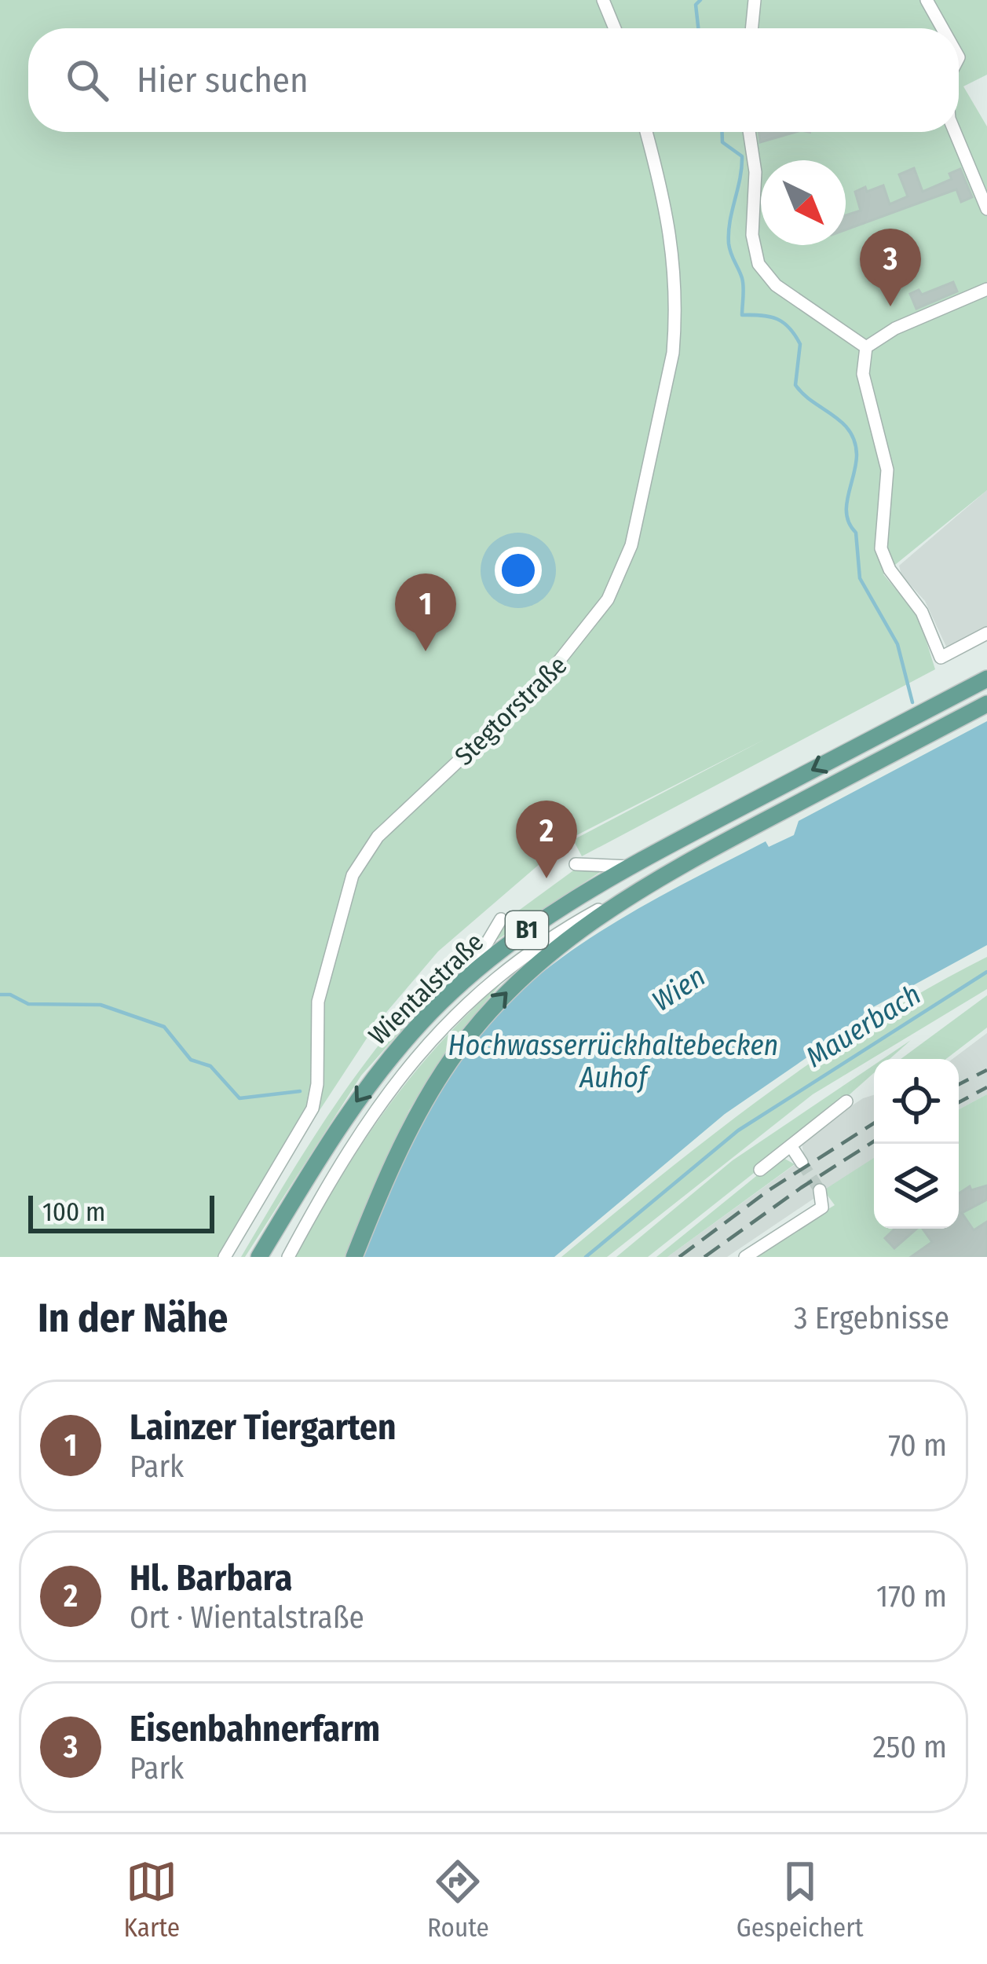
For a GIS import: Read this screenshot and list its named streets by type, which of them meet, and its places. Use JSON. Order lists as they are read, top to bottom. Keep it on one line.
{"streets":{"main road":["B1","Wientalstraße"],"street":["Stegtorstraße"]},"water":["Wien","Mauerbach","Hochwasserrückhaltebecken Auhof"],"scale_bar":"100 m","north":"bottom right","page":{"search":"Hier suchen","pins":["3","1","2"],"scale":"100 m","heading":["In der Nähe","3 Ergebnisse"],"list":[{"mark":"1","name":"Lainzer Tiergarten","note":"Park","value":"70 m"},{"mark":"2","name":"Hl. Barbara","note":"Ort · Wientalstraße","value":"170 m"},{"mark":"3","name":"Eisenbahnerfarm","note":"Park","value":"250 m"}],"nav":["Karte","Route","Gespeichert"]}}
